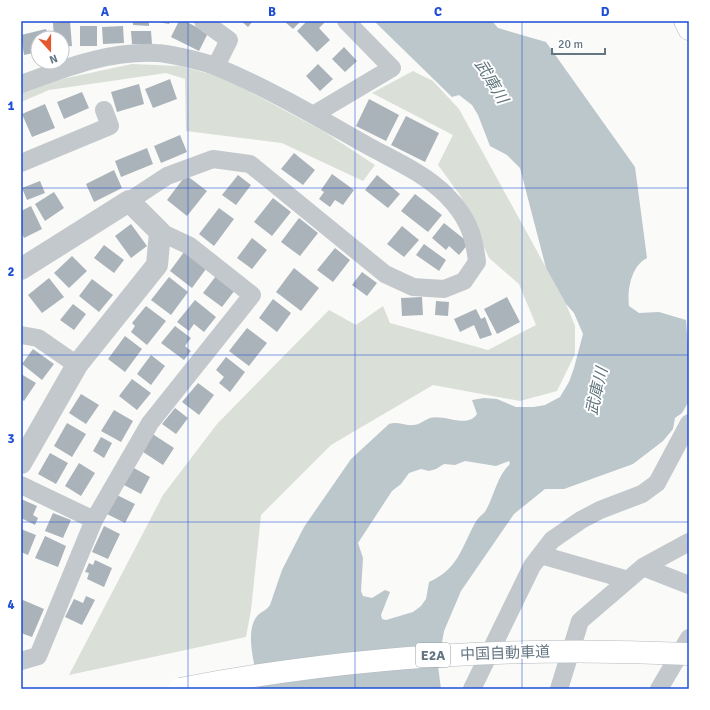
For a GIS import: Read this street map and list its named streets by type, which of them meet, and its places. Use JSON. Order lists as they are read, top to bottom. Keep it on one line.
{"streets":{"highway":["中国自動車道","E2A"]},"water":["武庫川"],"scale_bar":"20 m","north":"bottom","grid":{"columns":["A","B","C","D"],"rows":["1","2","3","4"]}}
